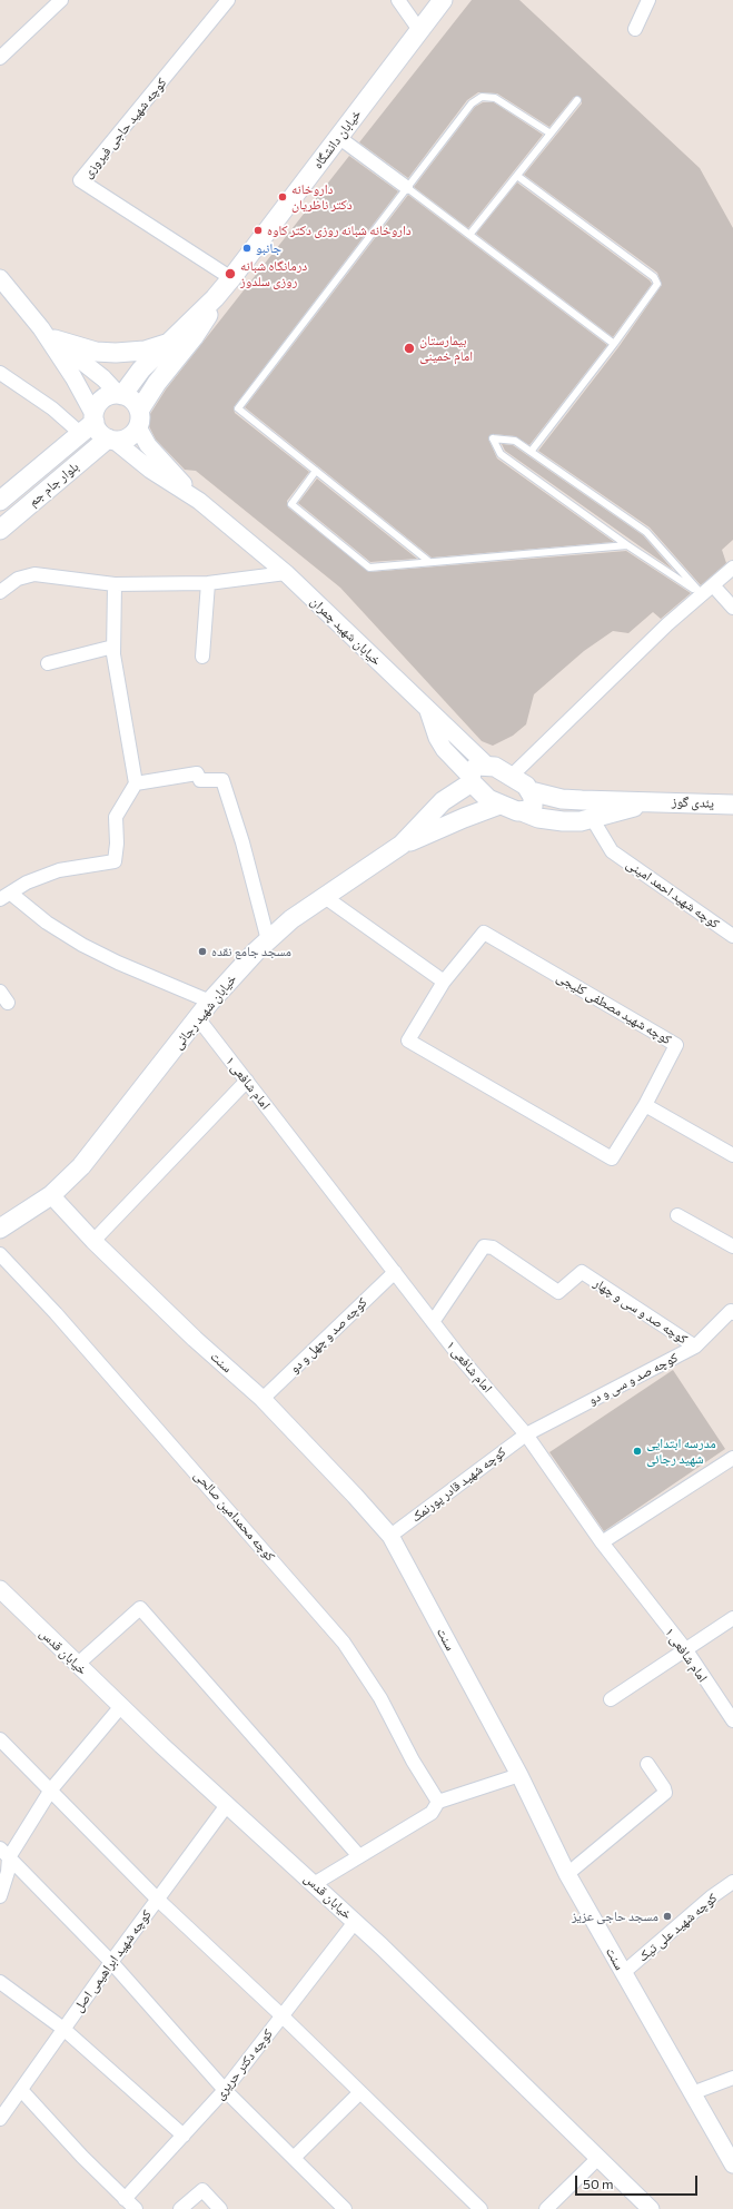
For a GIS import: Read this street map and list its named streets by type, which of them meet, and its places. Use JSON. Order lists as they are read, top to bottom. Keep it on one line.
{"streets":{"main road":["خیابان دانشگاه","بلوار جام جم","یئدی گوز","خیابان شهید رجائی"],"street":["کوچه شهید حاجی فیروزی","خیابان شهید چمران","کوچه شهید احمد امینی","کوچه شهید مصطفی کلیجی","امام شافعی ۱","کوچه صد و سی و چهار","کوچه صد و چهل و دو","سنت","کوچه صد و سی و دو","کوچه شهید قادر پورنمک","کوچه محمدامین صالحی","خیابان قدس","کوچه شهید علی تیک","کوچه شهید ابراهیمی اصل","کوچه دکتر حریری"]},"crossings":[["کوچه شهید حاجی فیروزی","خیابان دانشگاه"],["خیابان دانشگاه","بلوار جام جم"],["خیابان دانشگاه","خیابان شهید چمران"],["بلوار جام جم","خیابان شهید چمران"],["خیابان شهید چمران","خیابان شهید رجائی"],["خیابان شهید رجائی","امام شافعی ۱"],["خیابان شهید رجائی","سنت"],["امام شافعی ۱","کوچه صد و سی و چهار"],["امام شافعی ۱","کوچه صد و چهل و دو"],["امام شافعی ۱","کوچه صد و سی و دو"],["امام شافعی ۱","کوچه شهید قادر پورنمک"],["کوچه صد و سی و چهار","کوچه صد و سی و دو"],["کوچه صد و چهل و دو","سنت"],["سنت","کوچه شهید قادر پورنمک"],["سنت","کوچه شهید علی تیک"],["کوچه صد و سی و دو","کوچه شهید قادر پورنمک"],["خیابان قدس","کوچه شهید ابراهیمی اصل"],["خیابان قدس","کوچه دکتر حریری"]],"places":["داروخانه دکتر ناظریان","داروخانه شبانه روزی دکتر کاوه","جانبو","درمانگاه شبانه روزی سلدوز","بیمارستان امام خمینی","مسجد جامع نقده","مدرسه ابتدایی شهید رجائی","مسجد حاجی عزیز"],"scale_bar":"50 m"}
